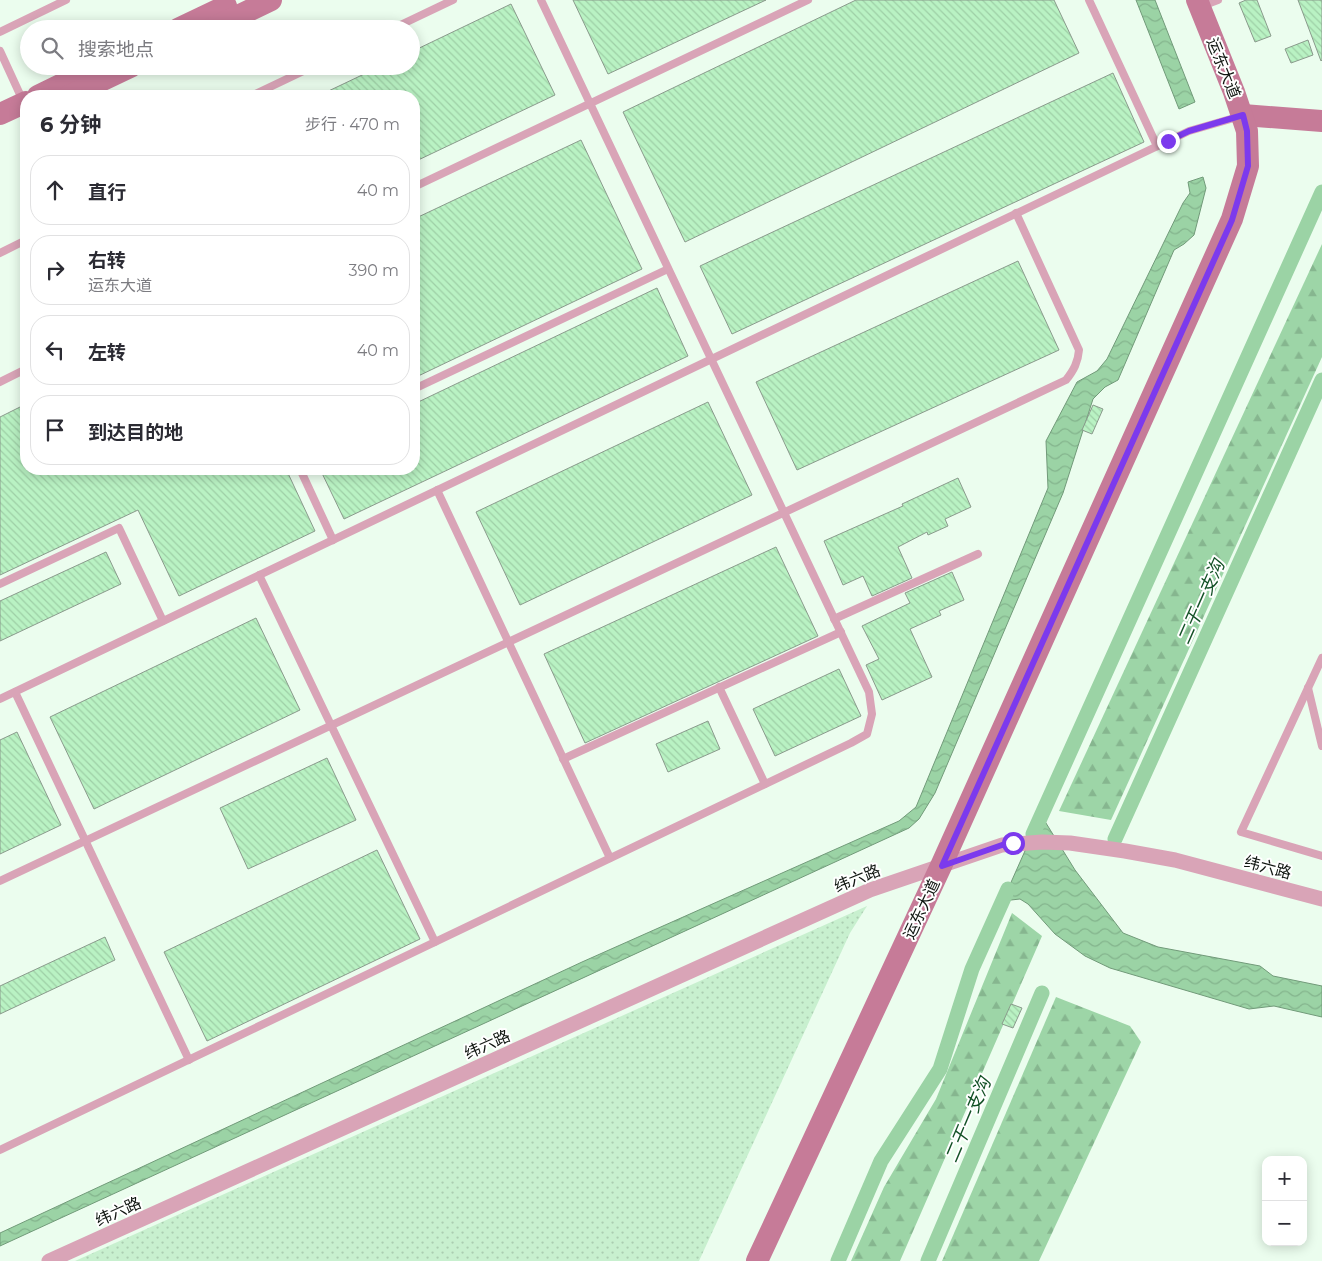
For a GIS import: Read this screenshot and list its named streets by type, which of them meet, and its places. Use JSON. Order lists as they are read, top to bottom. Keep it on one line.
{"streets":{"street":["运东大道","纬六路"]},"crossings":[["运东大道","纬六路"]],"water":["二干一支沟"],"page":{"search":"搜索地点","heading":["6 分钟","步行 · 470 m"],"list":[["直行","40 m"],["右转","运东大道","390 m"],["左转","40 m"],"到达目的地"],"map_buttons":["+","−"]}}
